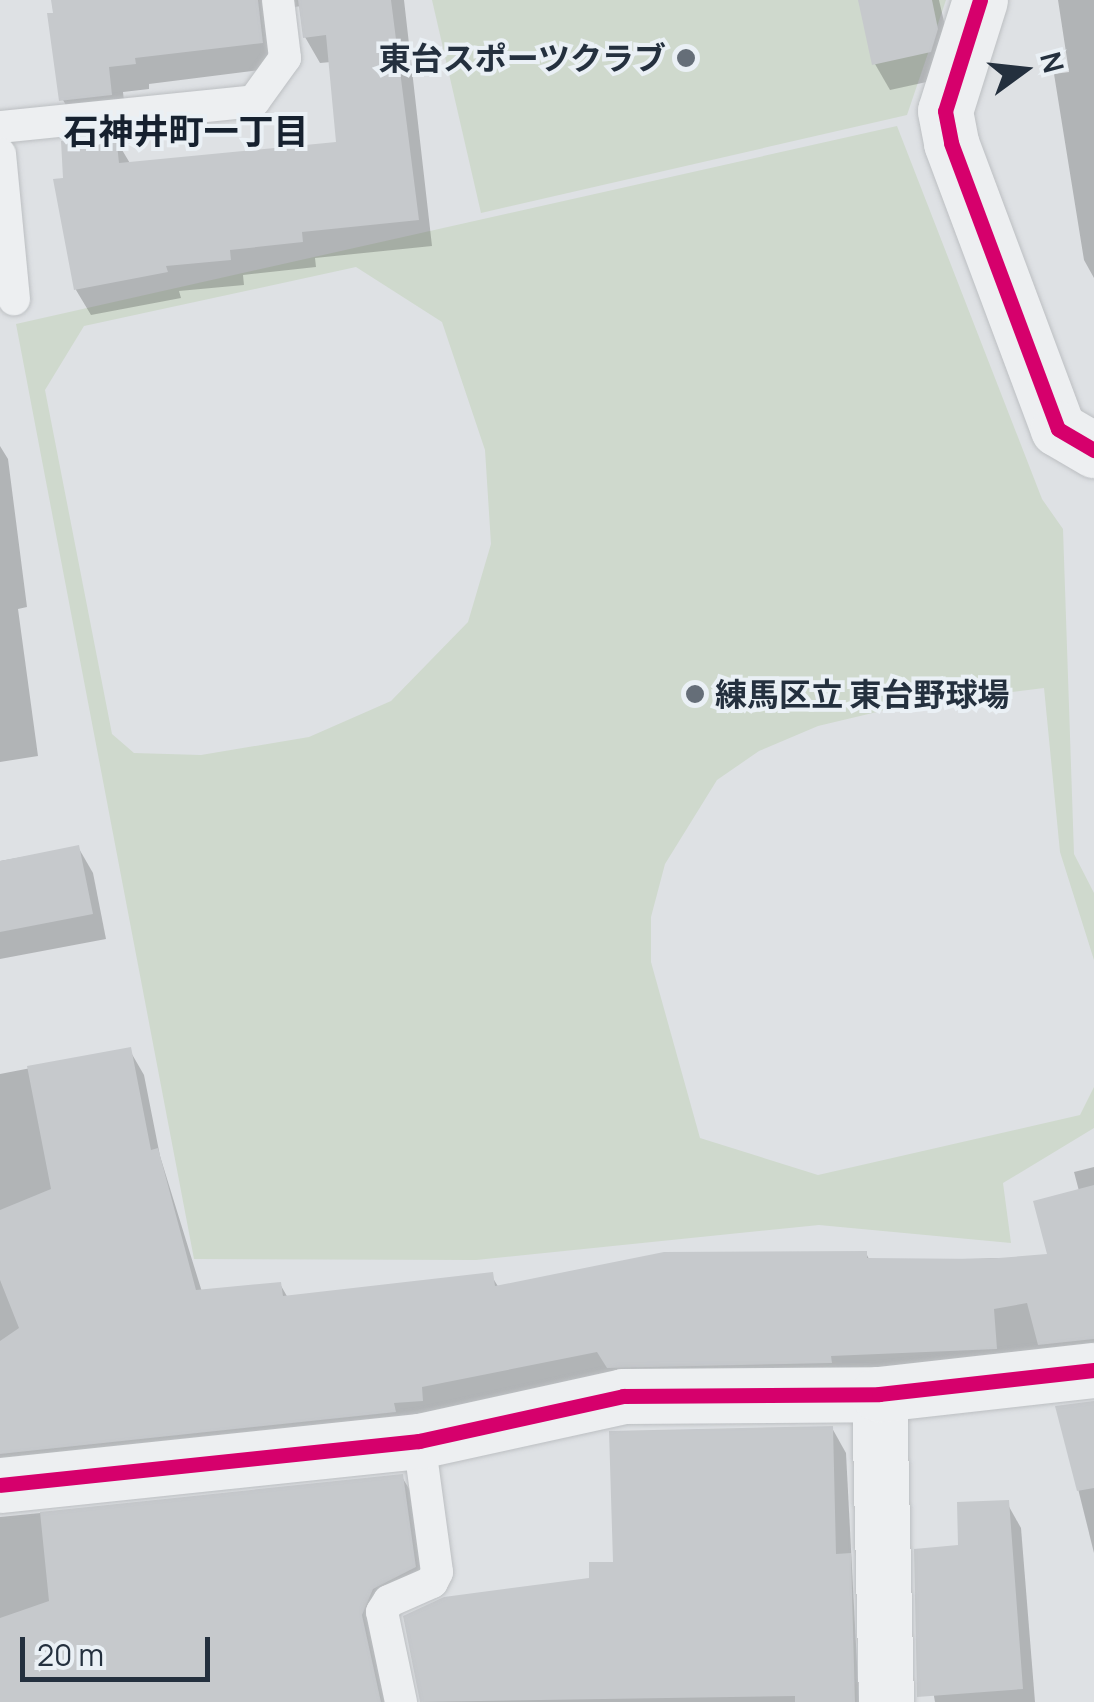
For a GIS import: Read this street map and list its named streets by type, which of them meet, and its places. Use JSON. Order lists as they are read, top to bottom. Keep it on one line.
{"districts":["石神井町一丁目"],"places":["東台スポーツクラブ","練馬区立 東台野球場"],"scale_bar":"20 m","north":"right"}
